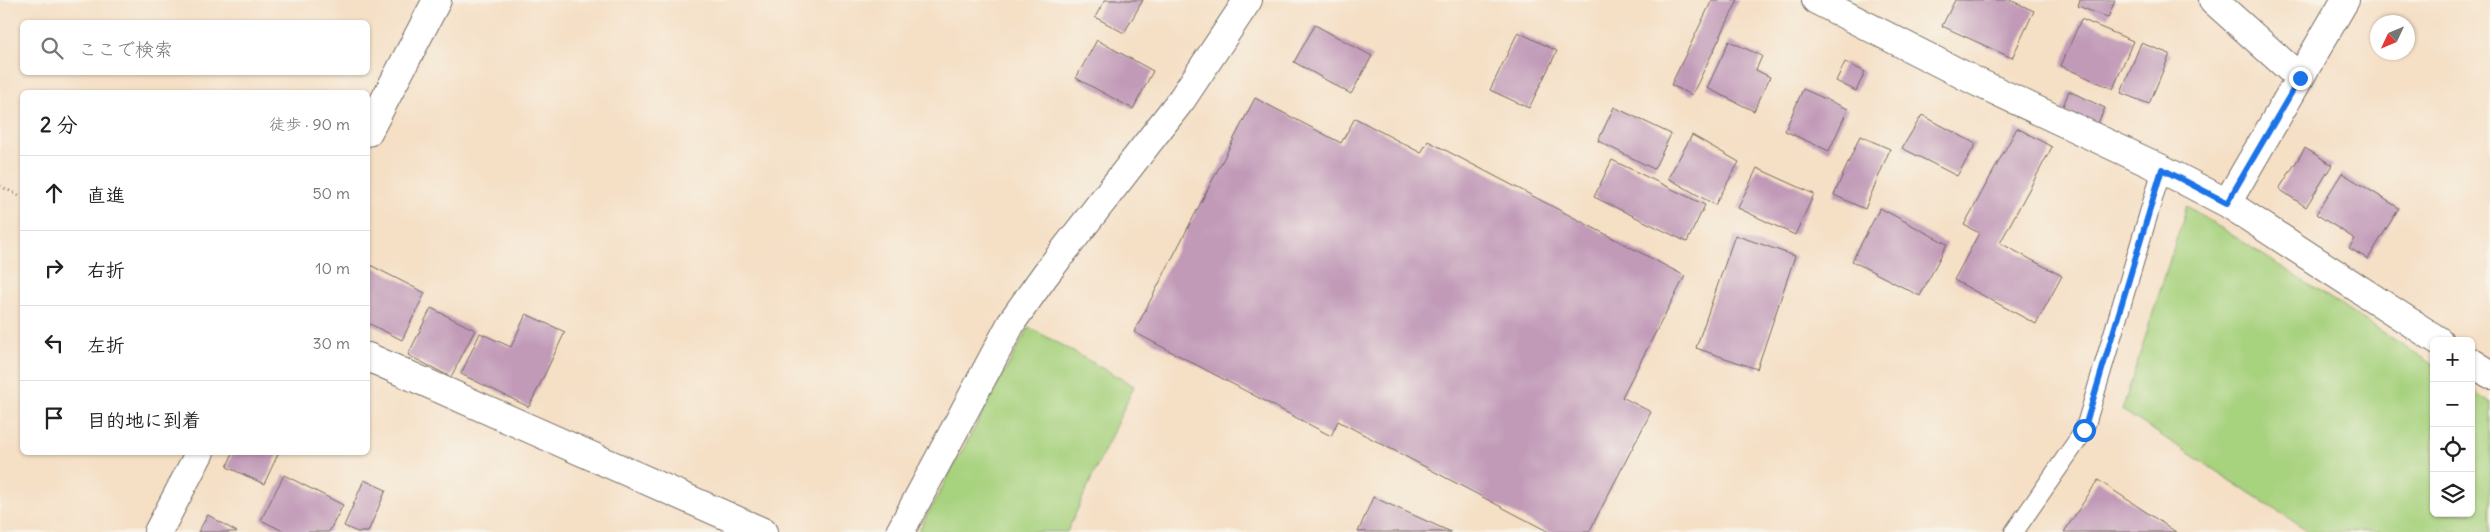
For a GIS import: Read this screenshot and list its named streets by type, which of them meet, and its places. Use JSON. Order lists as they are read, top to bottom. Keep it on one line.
{"north":"bottom left","page":{"search":"ここで検索","heading":["2 分","徒歩 · 90 m"],"list":[["直進","50 m"],["右折","10 m"],["左折","30 m"],"目的地に到着"],"map_buttons":["+","−"]}}
